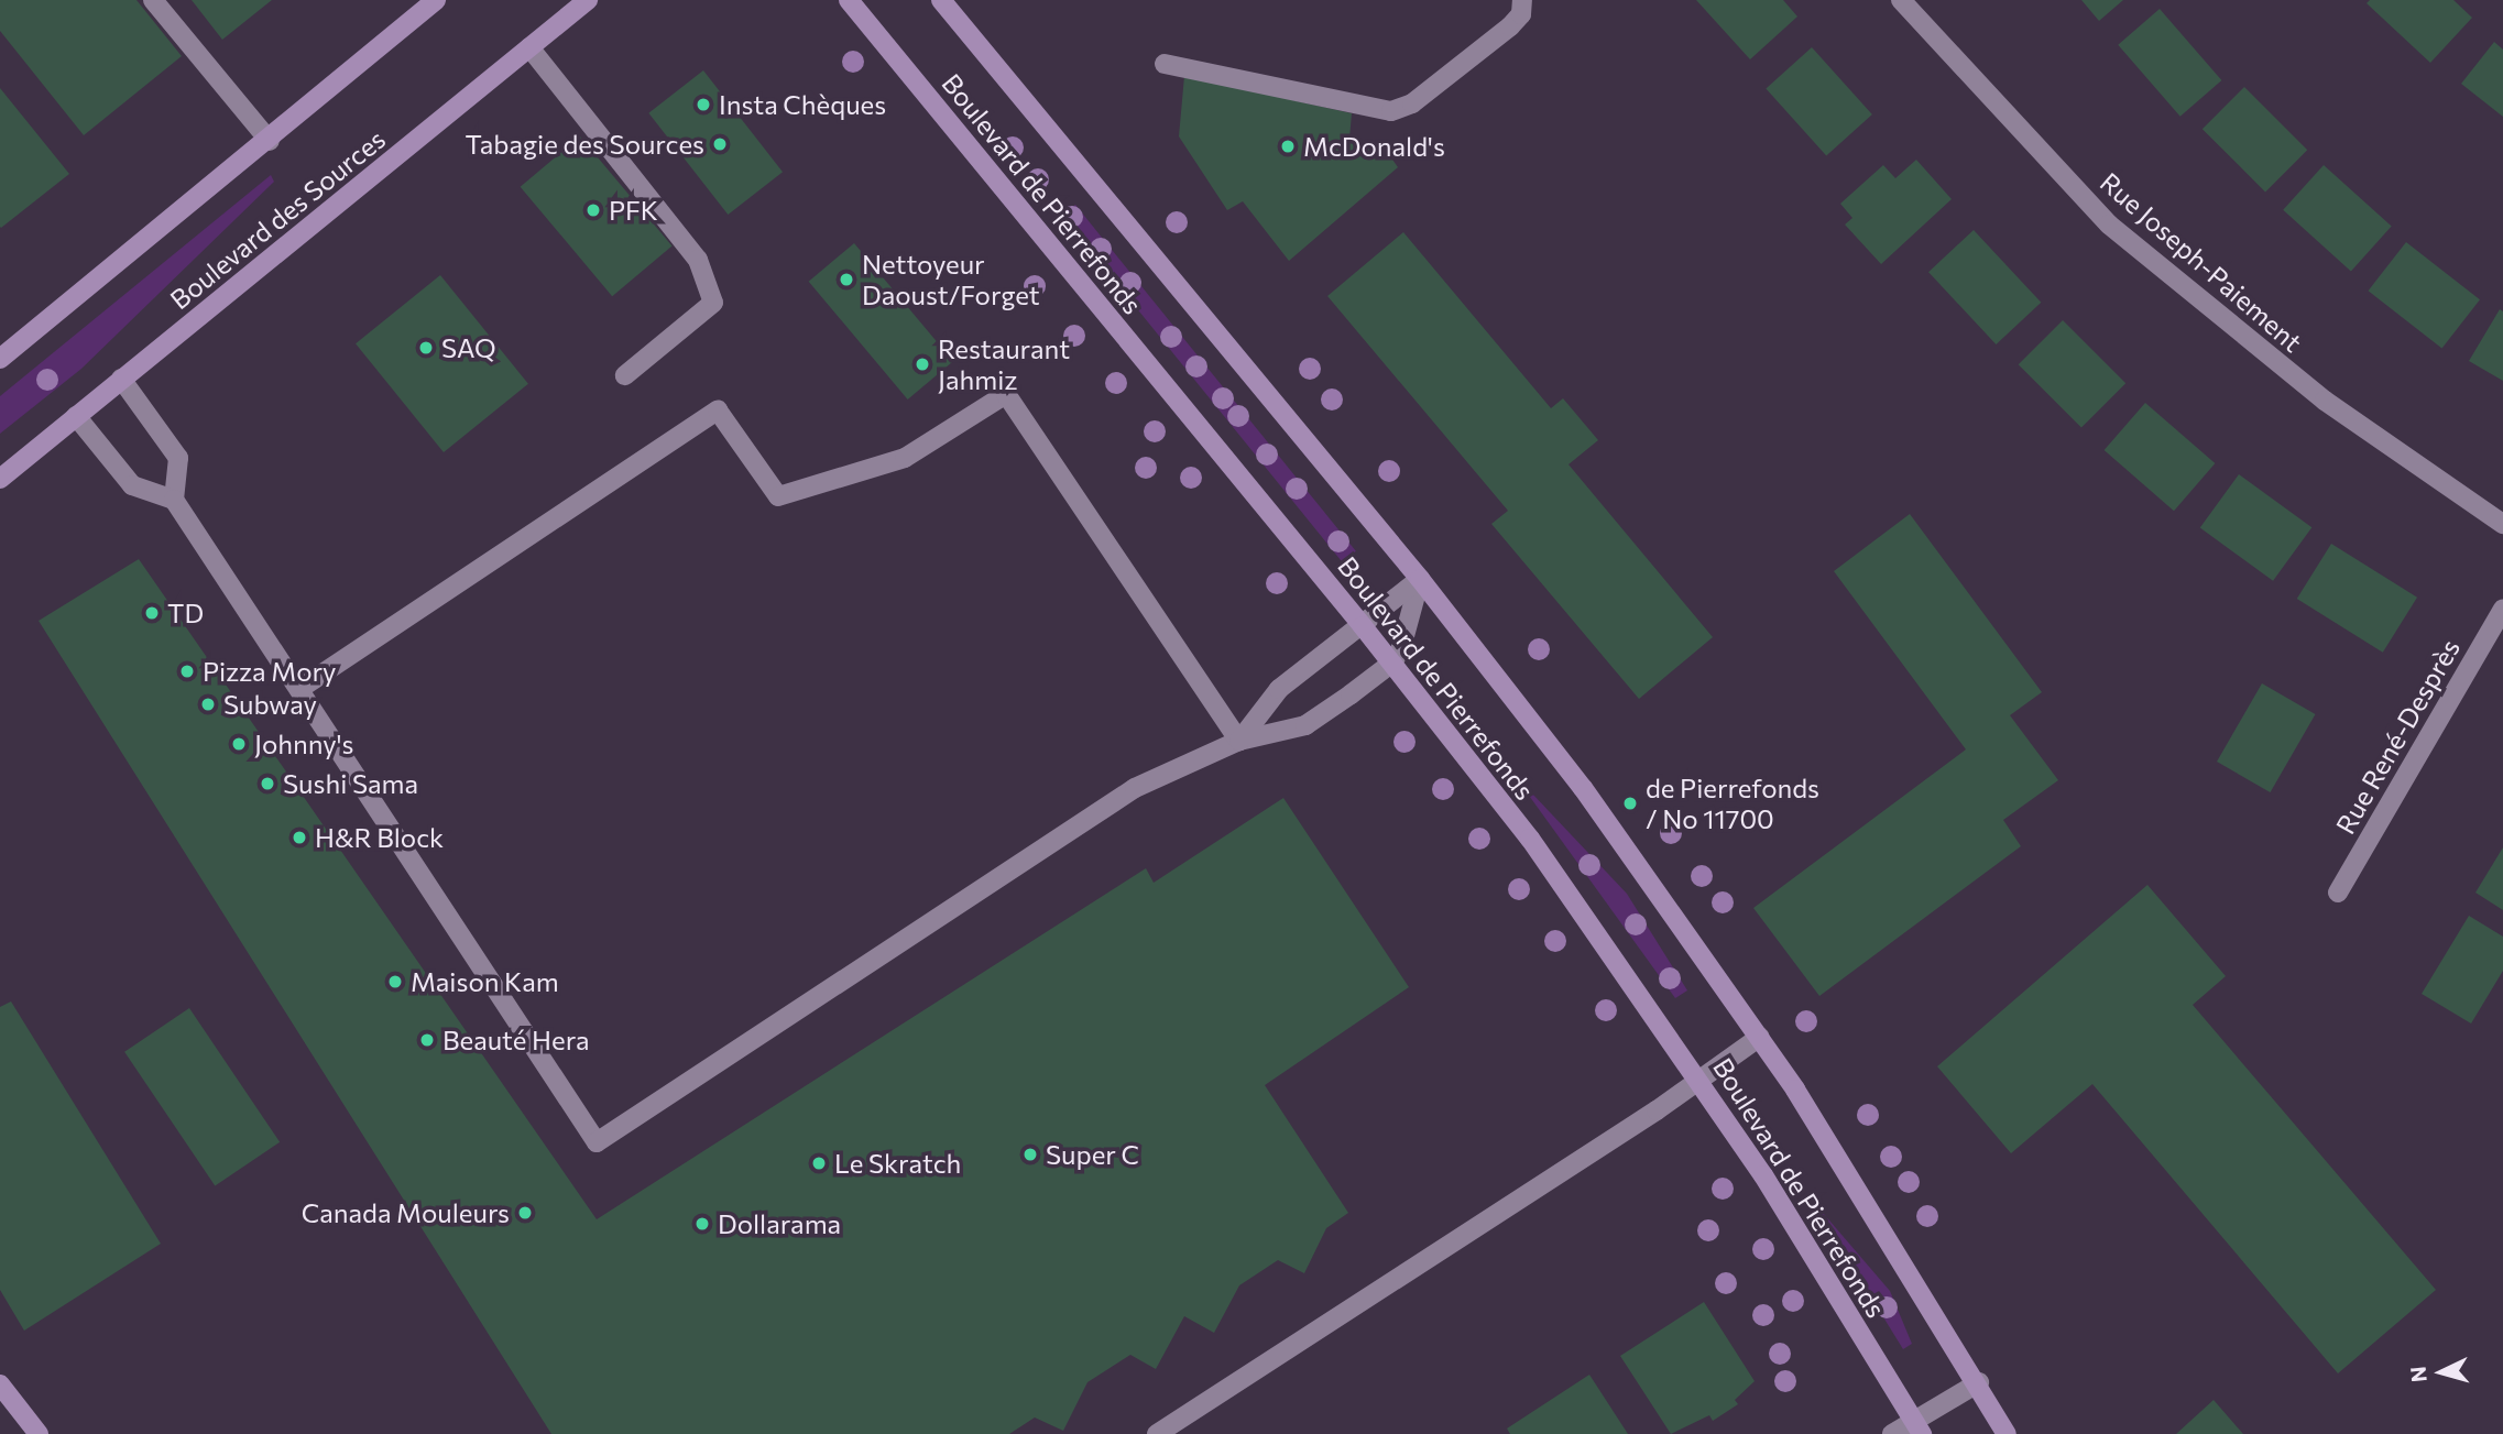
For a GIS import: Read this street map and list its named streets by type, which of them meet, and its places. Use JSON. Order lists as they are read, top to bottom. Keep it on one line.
{"streets":{"main road":["Boulevard de Pierrefonds","Boulevard des Sources"],"street":["Rue Joseph-Paiement","Rue René-Desprès"]},"places":["Insta Chèques","Tabagie des Sources","McDonald's","PFK","Nettoyeur Daoust/Forget","SAQ","Restaurant Jahmiz","TD","Pizza Mory","Subway","Johnny's","Sushi Sama","de Pierrefonds / No 11700","H&R Block","Maison Kam","Beauté Hera","Super C","Le Skratch","Canada Mouleurs","Dollarama"],"north":"left"}
